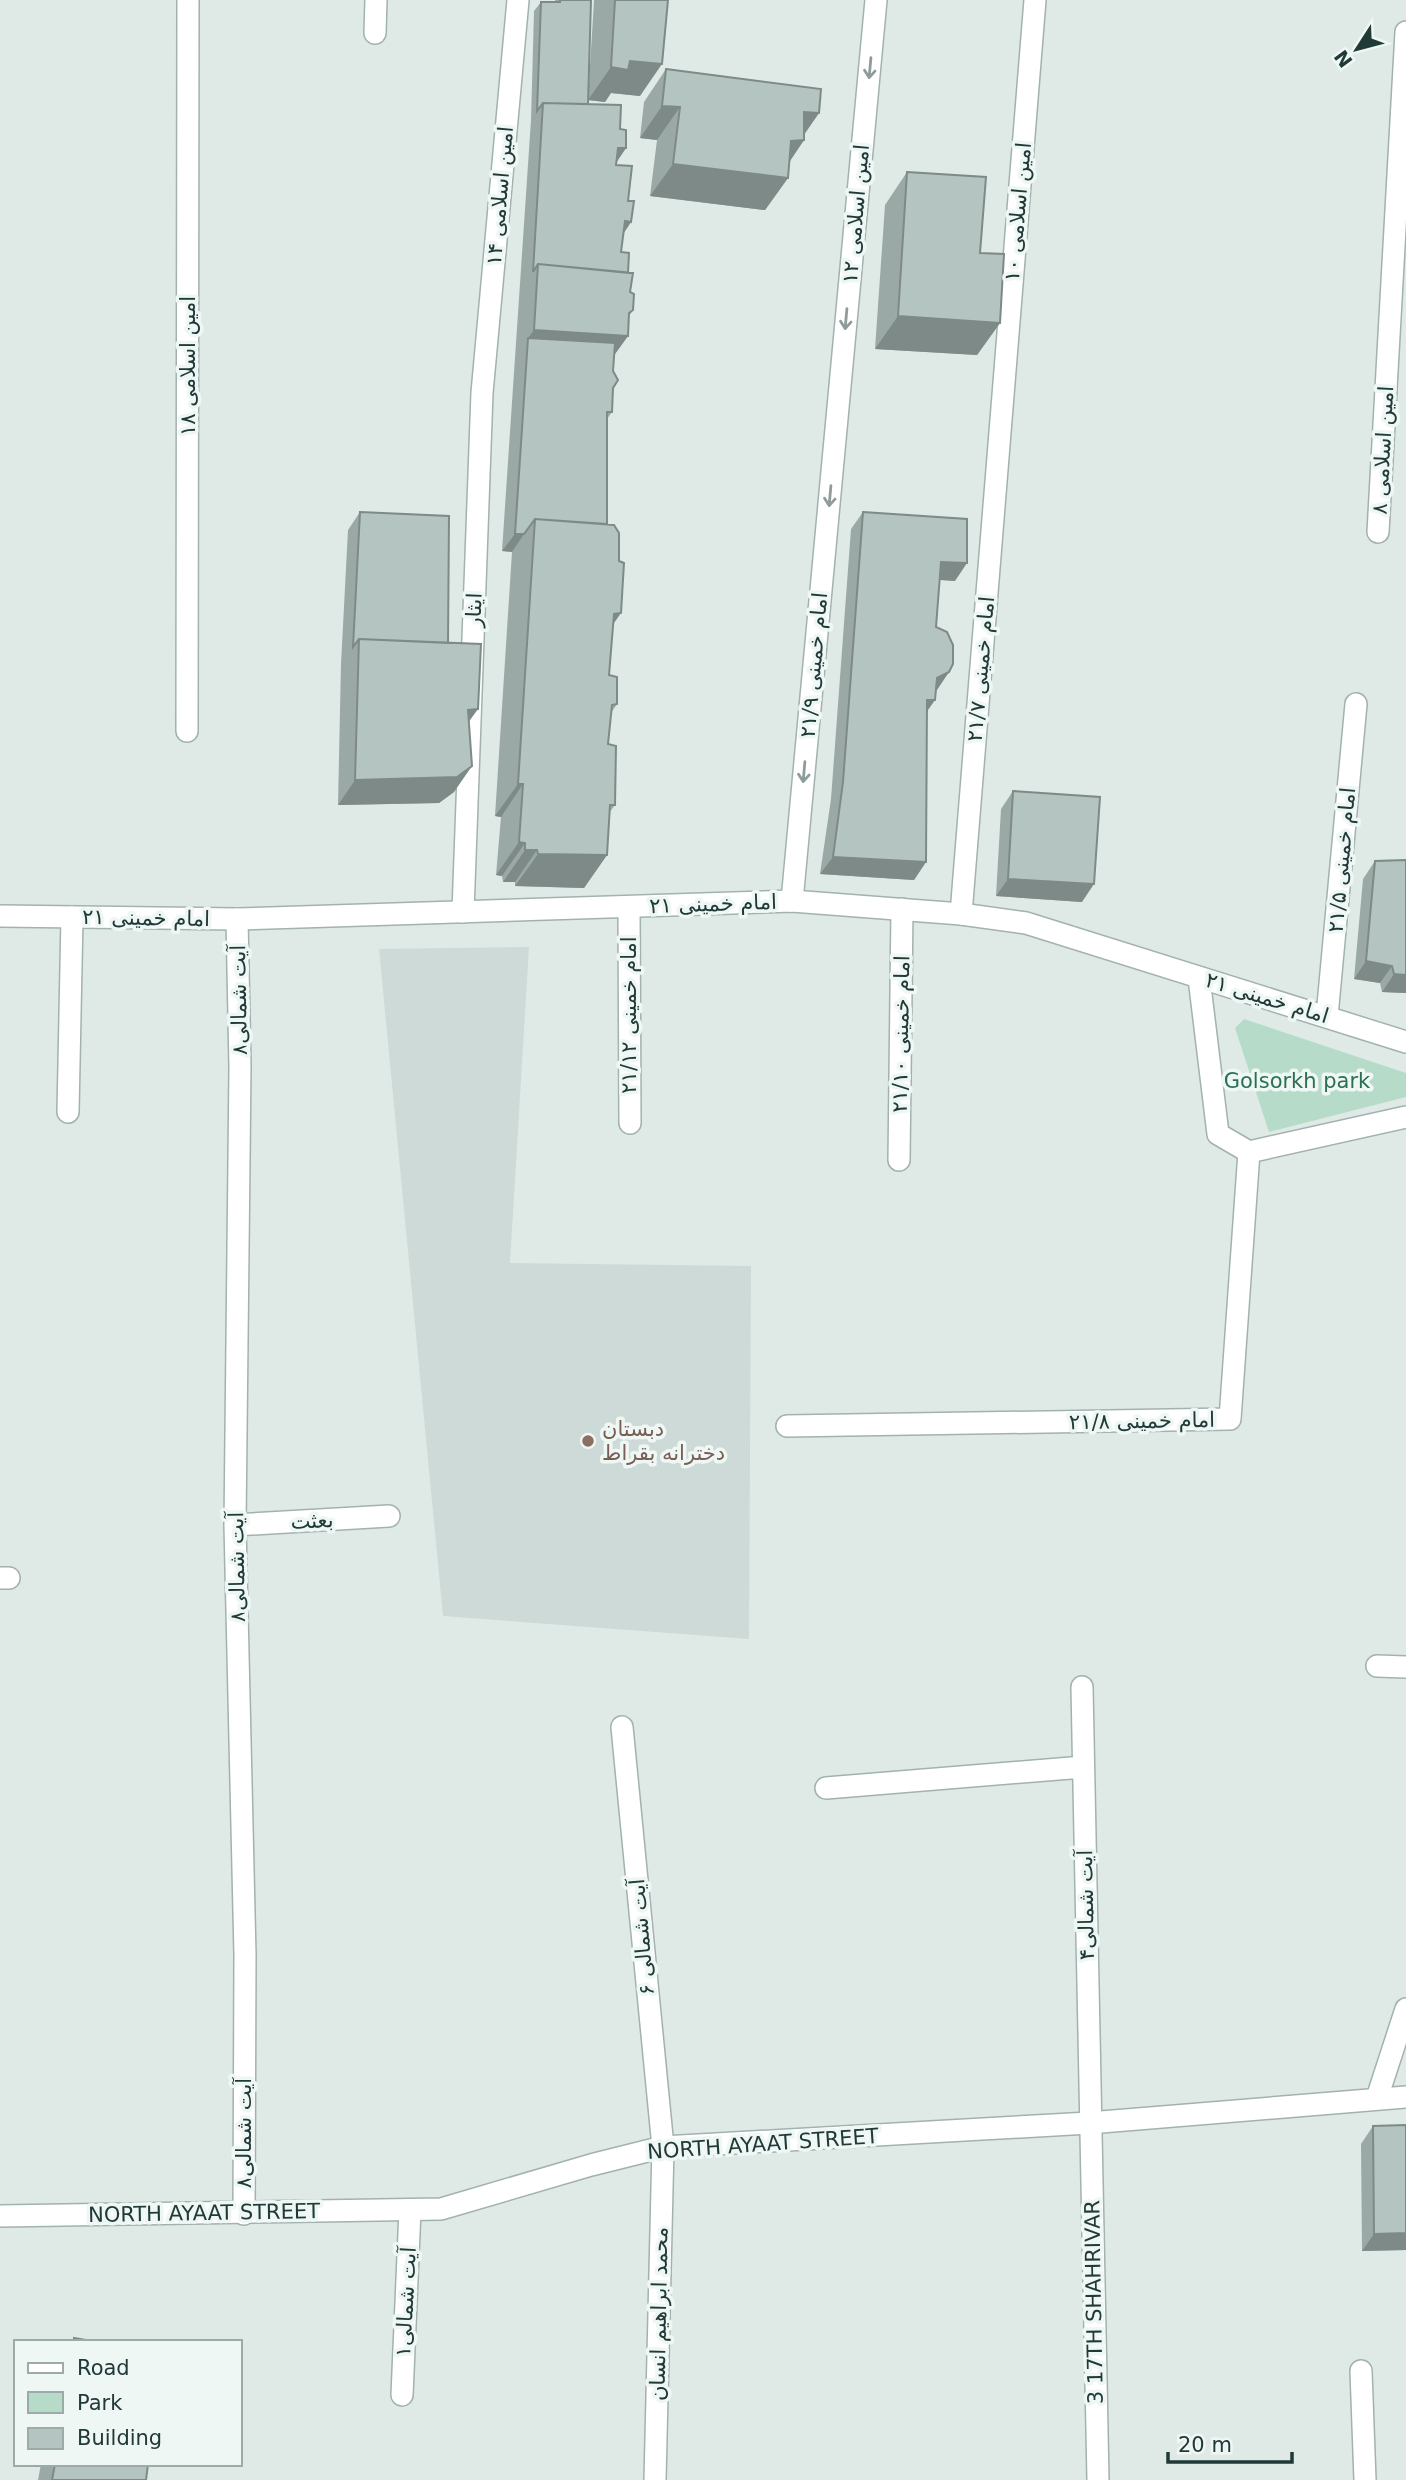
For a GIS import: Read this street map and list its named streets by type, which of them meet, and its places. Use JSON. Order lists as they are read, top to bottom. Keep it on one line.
{"streets":{"street":["امین اسلامی ۱۴","امین اسلامی ۱۰","امین اسلامی ۱۲","امین اسلامی ۱۸","امین اسلامی ۸","ایثار","امام خمینی ۲۱/۹","امام خمینی ۲۱/۷","امام خمینی ۲۱/۵","امام خمینی ۲۱","آیت شمالی۸","امام خمینی ۲۱/۱۲","امام خمینی ۲۱/۱۰","امام خمینی ۲۱/۸","بعثت","آیت شمالی۴","آیت شمالی ۶","NORTH AYAAT STREET","آیت شمالی۱","3 17TH SHAHRIVAR","محمد ابراهیم انسان"]},"crossings":[["امین اسلامی ۱۴","ایثار"],["امین اسلامی ۱۰","امام خمینی ۲۱/۷"],["امین اسلامی ۱۲","امام خمینی ۲۱/۹"],["ایثار","امام خمینی ۲۱"],["امام خمینی ۲۱/۹","امام خمینی ۲۱"],["امام خمینی ۲۱/۷","امام خمینی ۲۱"],["امام خمینی ۲۱/۵","امام خمینی ۲۱"],["امام خمینی ۲۱","آیت شمالی۸"],["امام خمینی ۲۱","امام خمینی ۲۱/۱۲"],["امام خمینی ۲۱","امام خمینی ۲۱/۱۰"],["آیت شمالی۸","بعثت"],["آیت شمالی۸","NORTH AYAAT STREET"],["آیت شمالی۴","NORTH AYAAT STREET"],["آیت شمالی۴","3 17TH SHAHRIVAR"],["آیت شمالی ۶","NORTH AYAAT STREET"],["آیت شمالی ۶","محمد ابراهیم انسان"],["NORTH AYAAT STREET","آیت شمالی۱"],["NORTH AYAAT STREET","3 17TH SHAHRIVAR"],["NORTH AYAAT STREET","محمد ابراهیم انسان"]],"one_way":["امین اسلامی ۱۲","امام خمینی ۲۱/۹"],"parks":["Golsorkh park"],"places":["دبستان دخترانه بقراط"],"legend":["Road","Park","Building"],"scale_bar":"20 m","north":"bottom left"}
